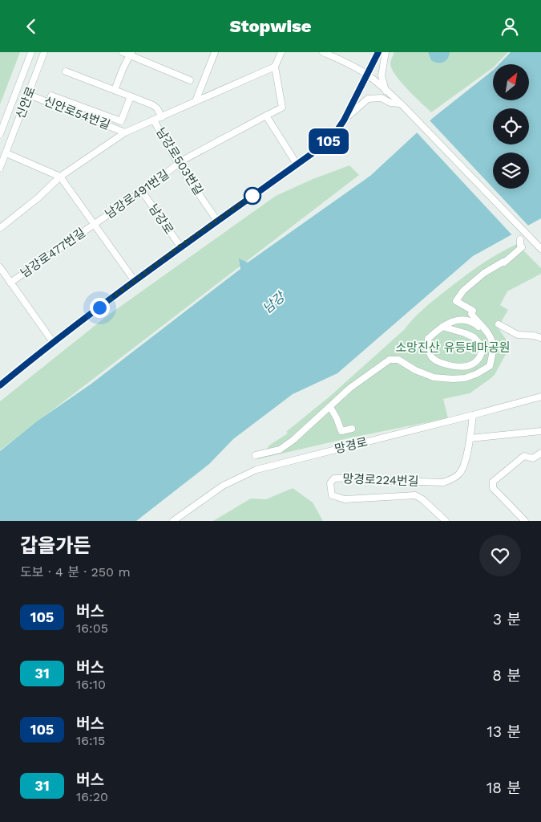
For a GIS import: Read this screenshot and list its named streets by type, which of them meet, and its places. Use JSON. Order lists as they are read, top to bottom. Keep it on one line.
{"streets":{"street":["신안로","신안로54번길","남강로503번길","남강로491번길","남강로","남강로477번길","망경로","망경로224번길"]},"crossings":[["신안로","신안로54번길"],["신안로54번길","남강로503번길"],["신안로54번길","남강로491번길"],["남강로503번길","남강로491번길"],["남강로503번길","남강로"],["남강로491번길","남강로"],["남강로491번길","남강로477번길"],["남강로","남강로477번길"],["망경로","망경로224번길"]],"water":["남강"],"parks":["소망진산 유등테마공원"],"lines":["bus line 105"],"north":"top right","page":{"header":"Stopwise","on_map":"105","heading":["갑을가든","도보 · 4 분 · 250 m"],"list":[{"mark":"105","name":"버스","note":"16:05","value":"3 분"},{"mark":"31","name":"버스","note":"16:10","value":"8 분"},{"mark":"105","name":"버스","note":"16:15","value":"13 분"},{"mark":"31","name":"버스","note":"16:20","value":"18 분"}]}}
